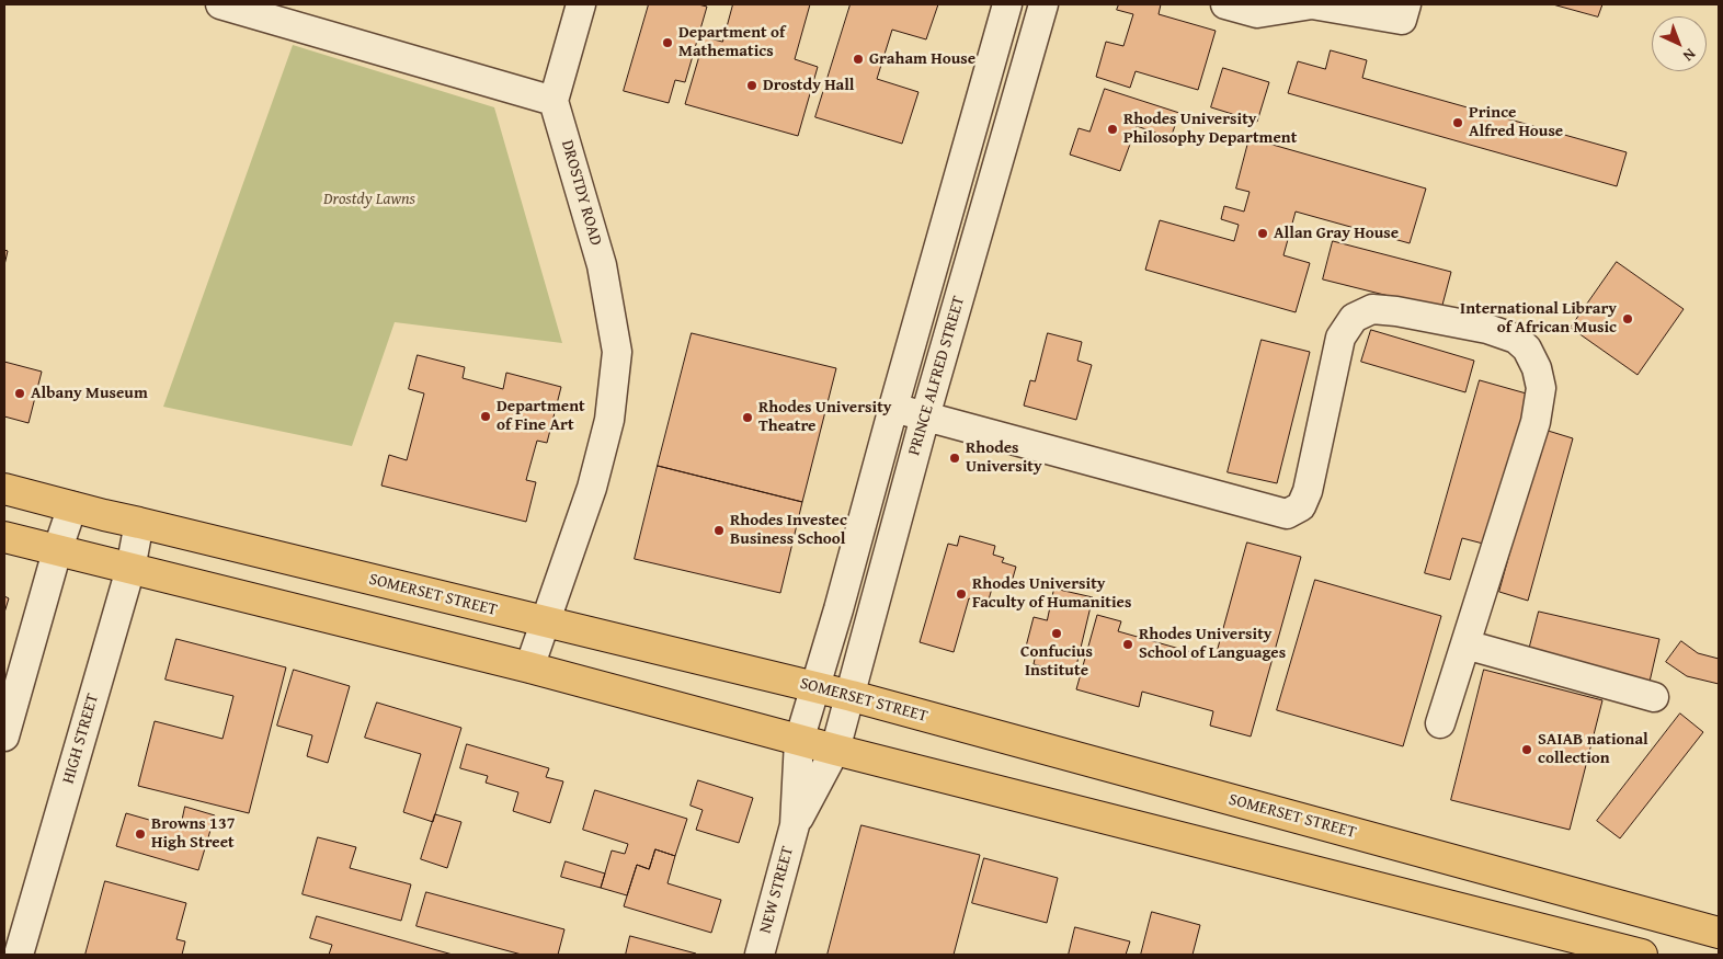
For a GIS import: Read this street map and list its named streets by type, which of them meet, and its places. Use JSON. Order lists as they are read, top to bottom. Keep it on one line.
{"streets":{"main road":["SOMERSET STREET"],"street":["DROSTDY ROAD","PRINCE ALFRED STREET","HIGH STREET","NEW STREET"]},"crossings":[["DROSTDY ROAD","SOMERSET STREET"],["PRINCE ALFRED STREET","SOMERSET STREET"],["PRINCE ALFRED STREET","NEW STREET"],["SOMERSET STREET","HIGH STREET"]],"parks":["Drostdy Lawns"],"places":["Department of Mathematics","Graham House","Drostdy Hall","Prince Alfred House","Rhodes University Philosophy Department","Allan Gray House","International Library of African Music","Albany Museum","Department of Fine Art","Rhodes University Theatre","Rhodes University","Rhodes Investec Business School","Rhodes University Faculty of Humanities","Confucius Institute","Rhodes University School of Languages","SAIAB national collection","Browns 137 High Street"],"north":"bottom right"}
